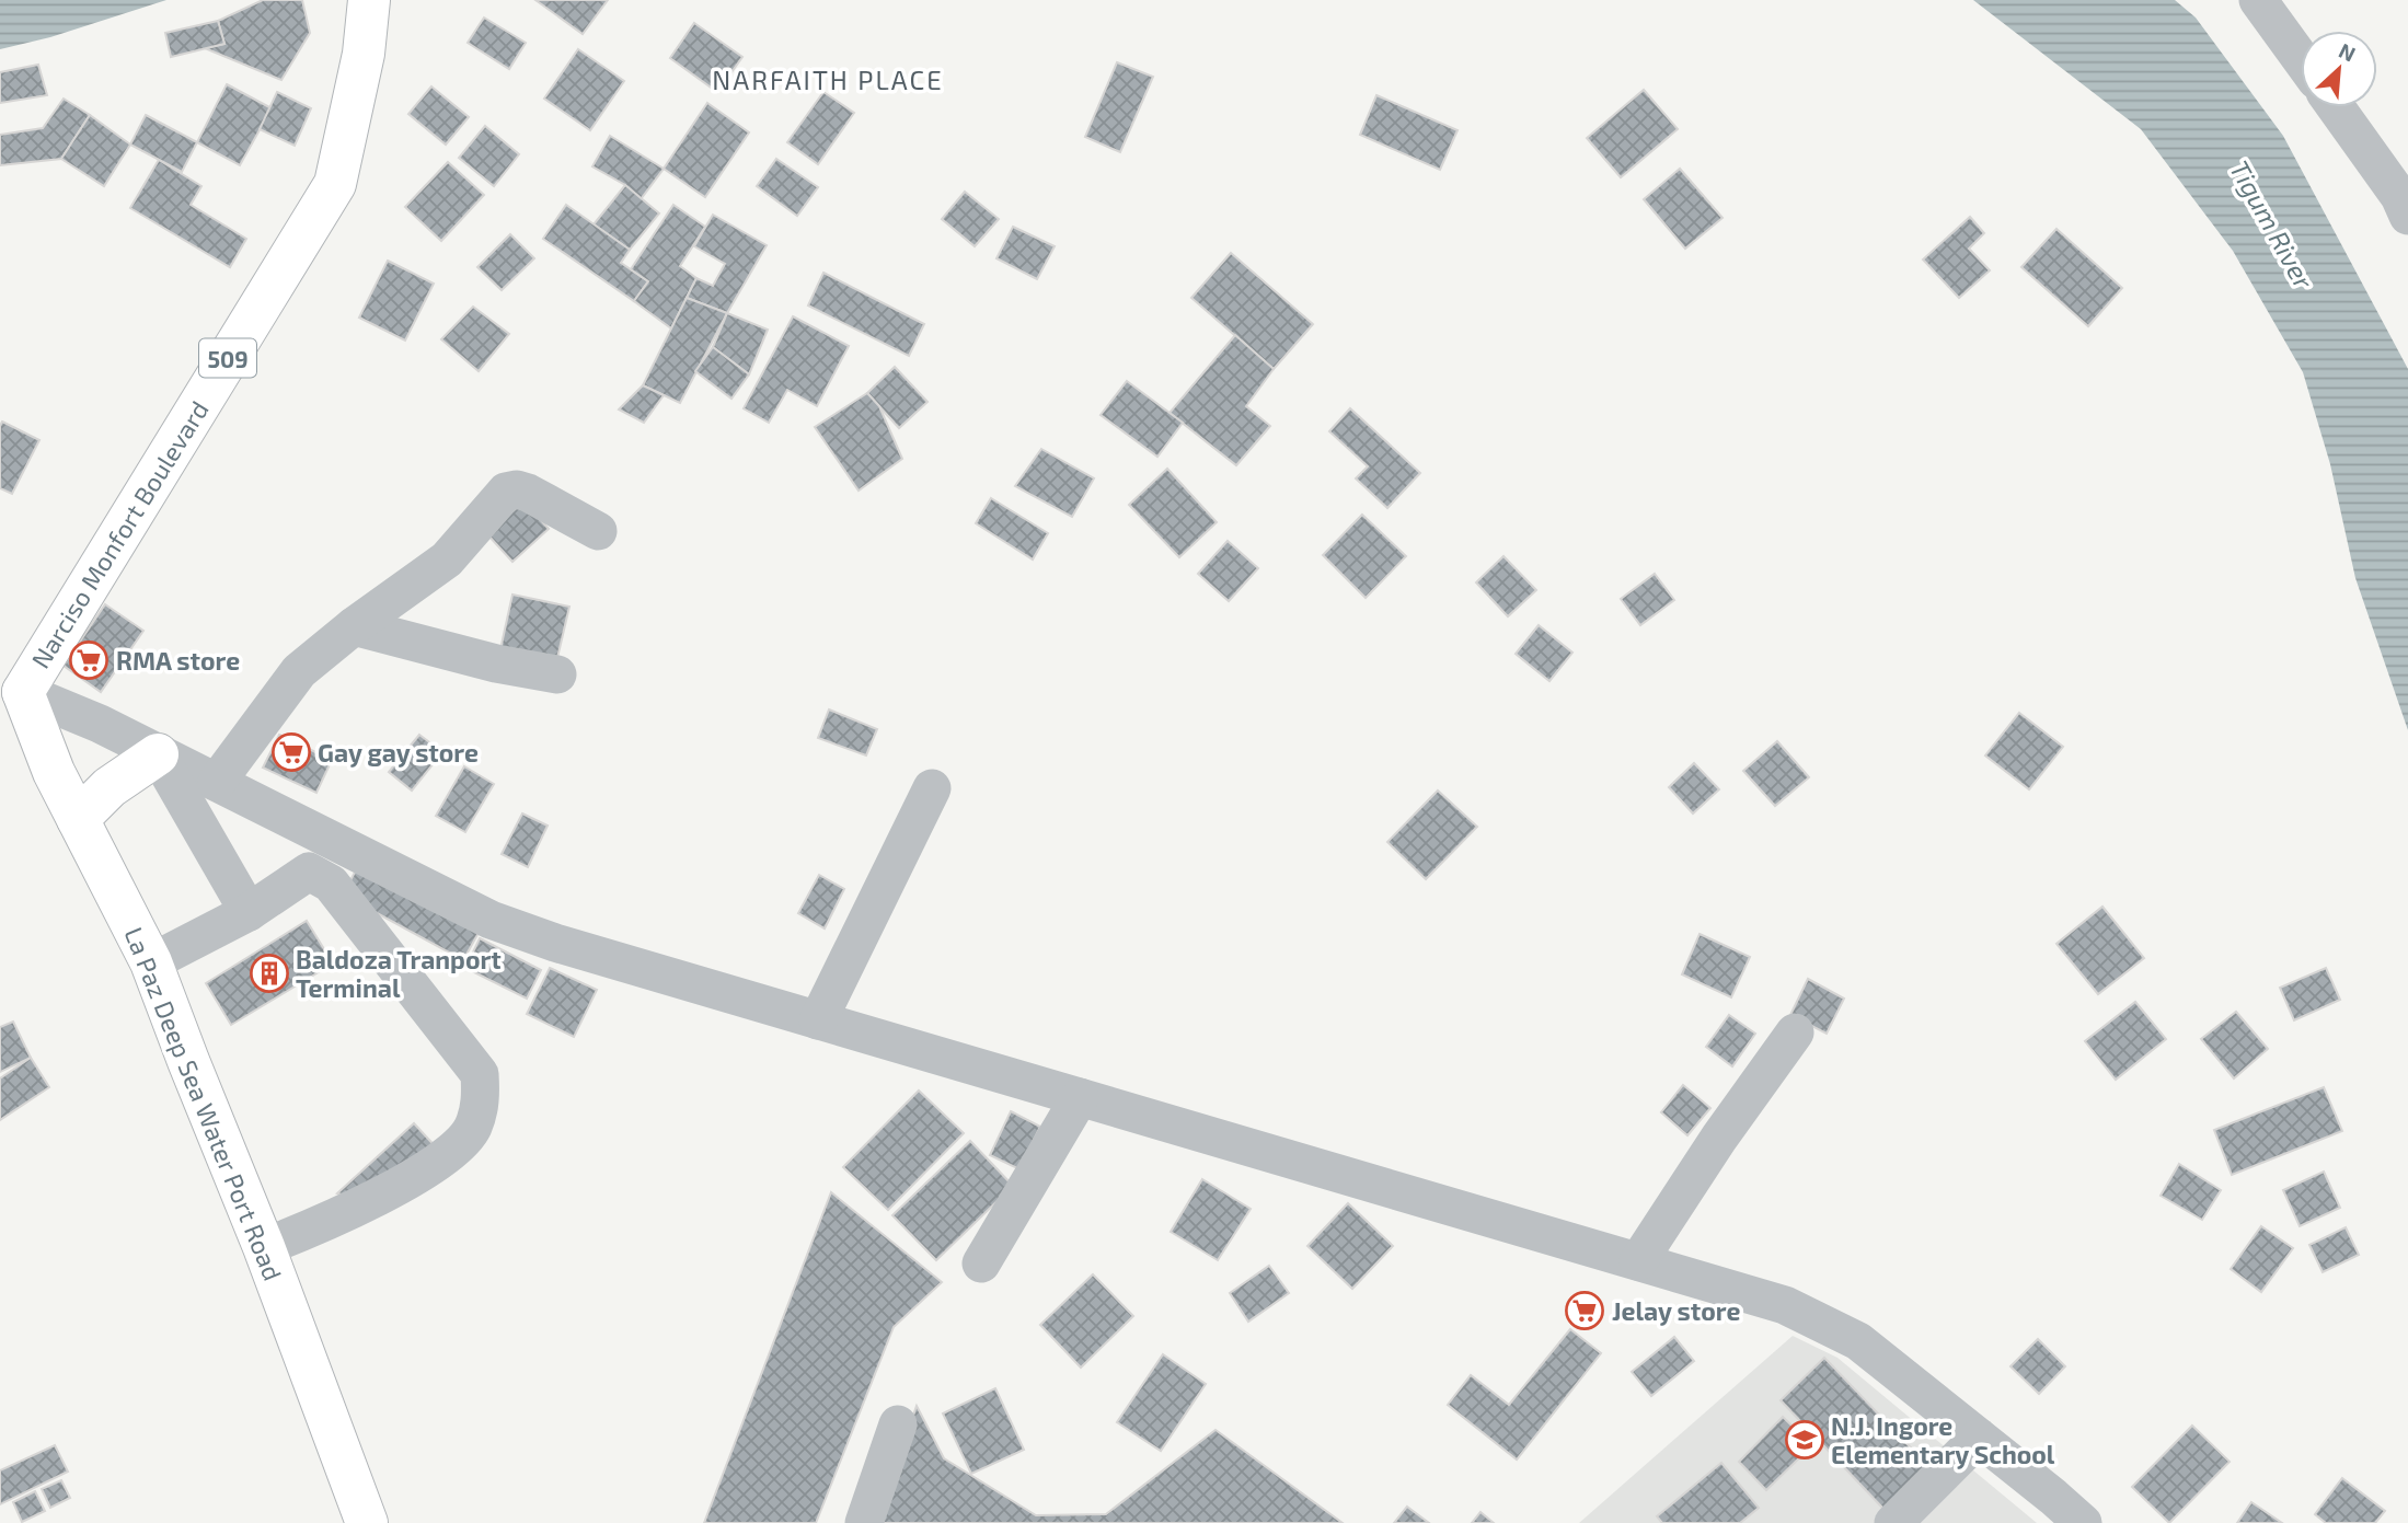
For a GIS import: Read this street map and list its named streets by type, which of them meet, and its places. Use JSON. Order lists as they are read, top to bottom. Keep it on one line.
{"streets":{"main road":["509","Narciso Monfort Boulevard","La Paz Deep Sea Water Port Road"]},"crossings":[["Narciso Monfort Boulevard","La Paz Deep Sea Water Port Road"]],"districts":["NARFAITH PLACE"],"water":["Tigum River"],"places":{"supermarket":["RMA store","Gay gay store","Jelay store"],"building":["Baldoza Tranport Terminal"],"school or university":["N.J. Ingore Elementary School"]},"north":"top right"}
